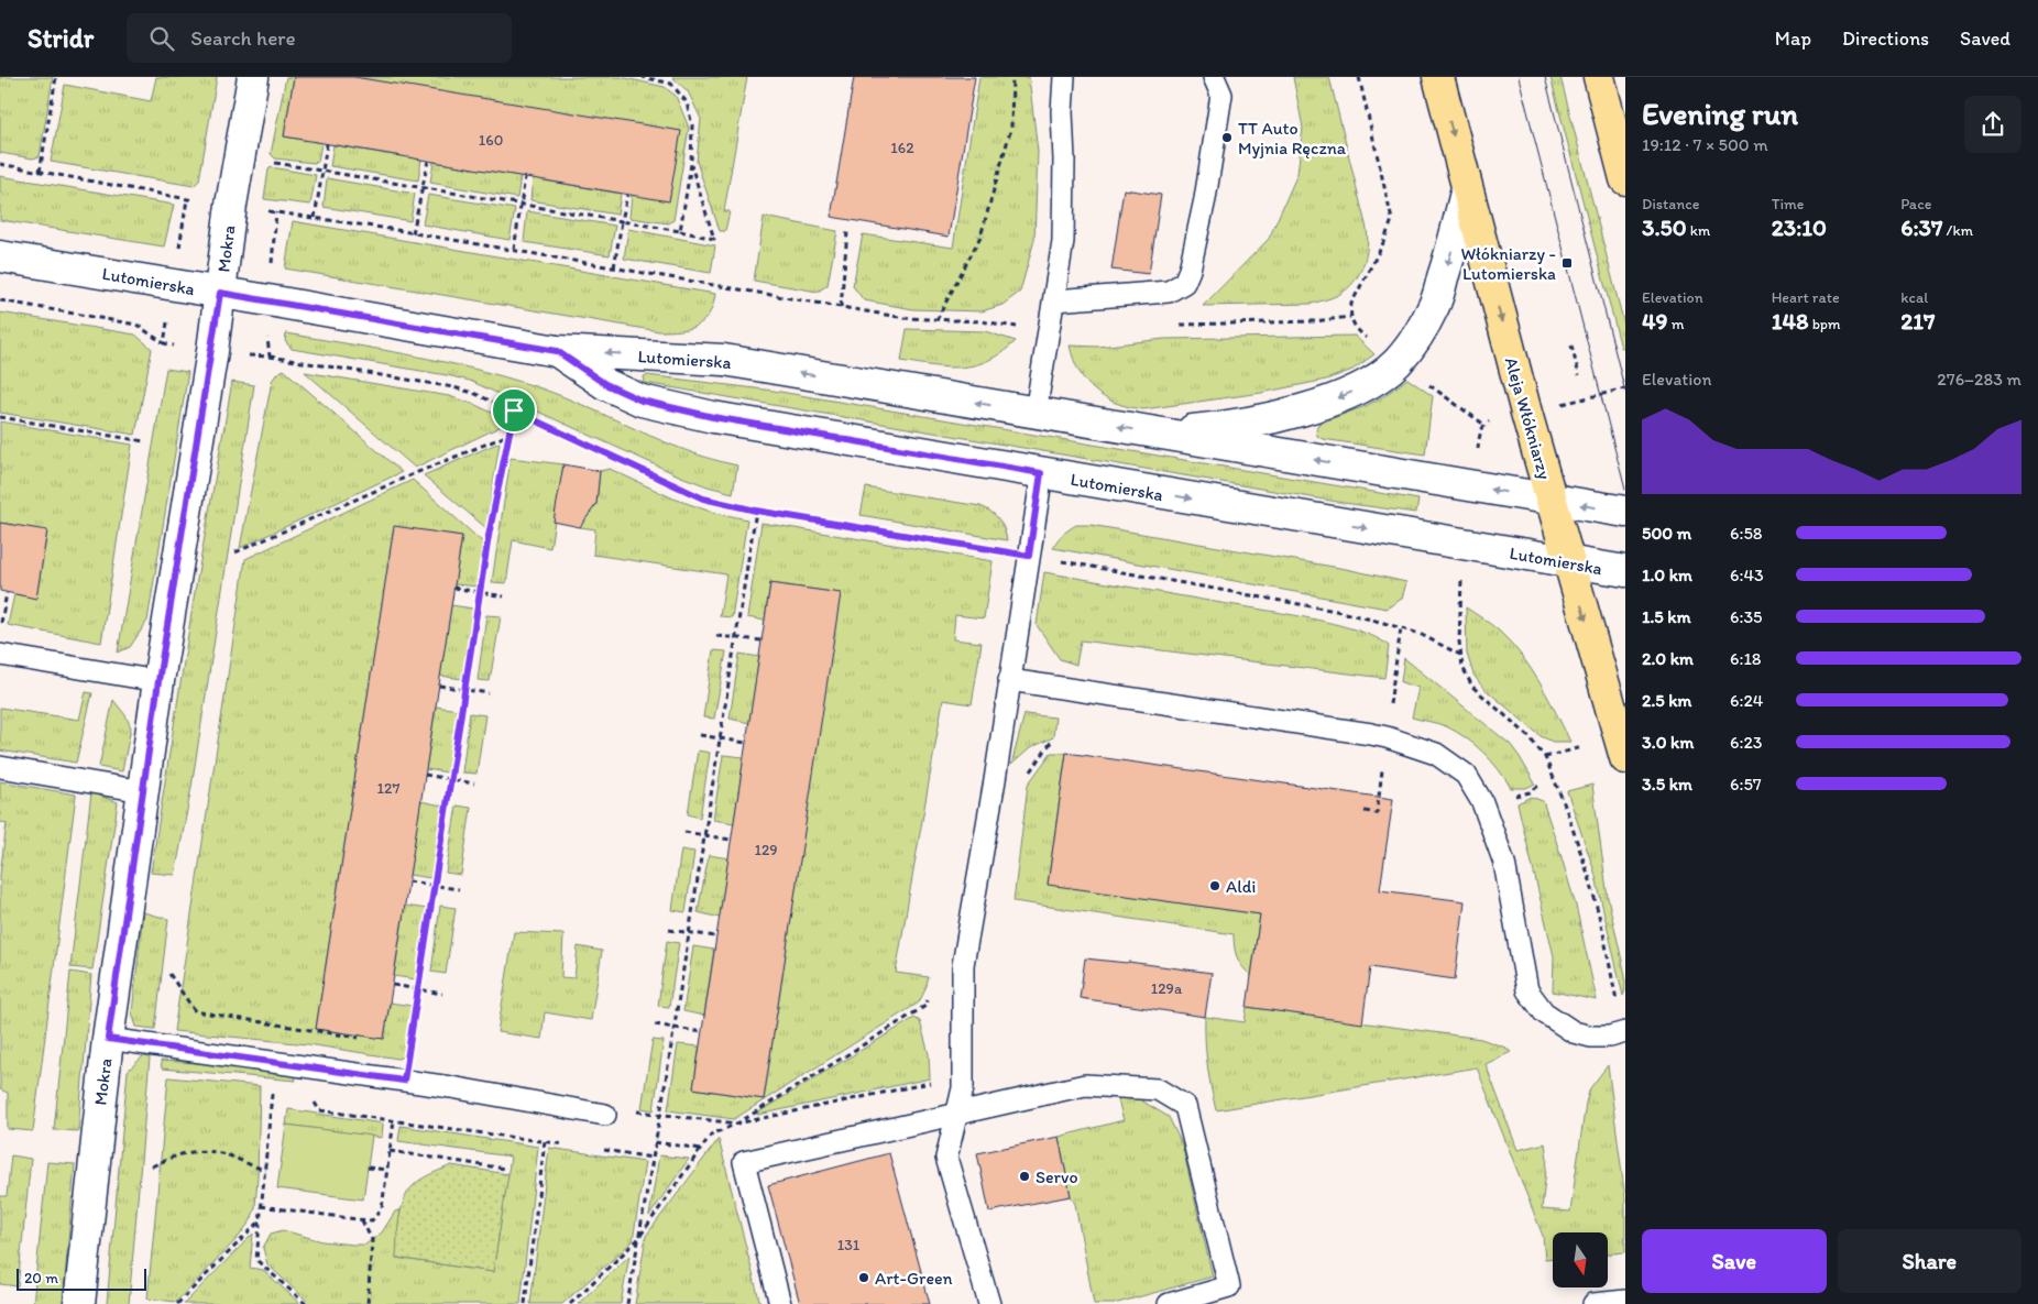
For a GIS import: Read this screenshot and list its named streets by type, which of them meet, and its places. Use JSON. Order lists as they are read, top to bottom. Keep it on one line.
{"streets":{"main road":["Mokra","Lutomierska","Aleja Włókniarzy"]},"crossings":[["Mokra","Lutomierska"],["Lutomierska","Aleja Włókniarzy"]],"one_way":["Aleja Włókniarzy"],"places":{"other":["TT Auto Myjnia Ręczna","Aldi","Servo","Art-Green"],"transit":["Włókniarzy - Lutomierska"]},"house_numbers":["160","162","127","129","129a","131"],"scale_bar":"20 m","north":"bottom","page":{"header":"Stridr","search":"Search here","nav":["Map","Directions","Saved"],"heading":["Evening run","19:12 · 7 × 500 m"],"stats":[["Distance","3.50 km"],["Time","23:10"],["Pace","6:37 /km"],["Elevation","49 m"],["Heart rate","148 bpm"],["kcal","217"]],"chart":["Elevation","276–283 m"],"list":[{"name":"500 m","note":"6:58"},{"name":"1.0 km","note":"6:43"},{"name":"1.5 km","note":"6:35"},{"name":"2.0 km","note":"6:18"},{"name":"2.5 km","note":"6:24"},{"name":"3.0 km","note":"6:23"},{"name":"3.5 km","note":"6:57"}],"buttons":["Save","Share"],"scale":"20 m"}}
